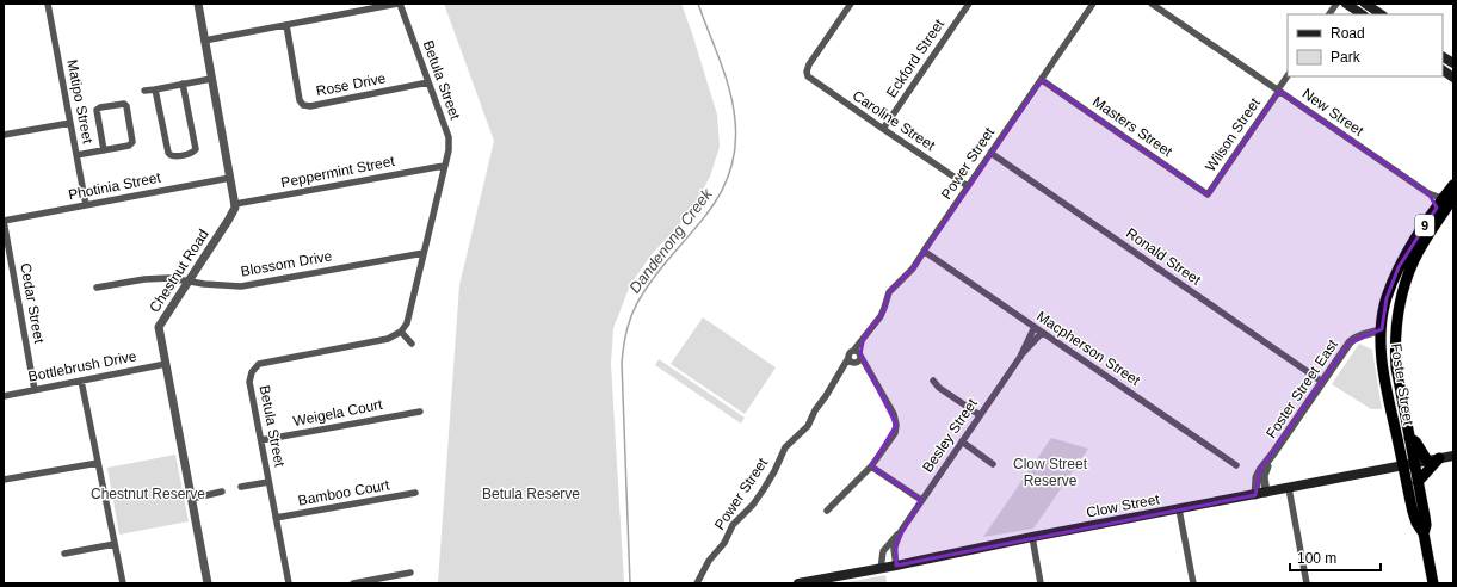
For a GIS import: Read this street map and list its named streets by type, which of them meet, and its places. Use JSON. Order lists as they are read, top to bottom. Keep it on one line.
{"streets":{"highway":["9","Foster Street"],"main road":["Clow Street"],"street":["Eckford Street","Betula Street","Rose Drive","Matipo Street","New Street","Caroline Street","Masters Street","Wilson Street","Power Street","Peppermint Street","Photinia Street","Ronald Street","Blossom Drive","Chestnut Road","Cedar Street","Macpherson Street","Bottlebrush Drive","Foster Street East","Weigela Court","Besley Street","Bamboo Court"]},"crossings":[["Eckford Street","Caroline Street"],["Betula Street","Rose Drive"],["Betula Street","Peppermint Street"],["Betula Street","Blossom Drive"],["Betula Street","Weigela Court"],["Betula Street","Bamboo Court"],["Matipo Street","Photinia Street"],["New Street","Wilson Street"],["New Street","Foster Street"],["Caroline Street","Power Street"],["Masters Street","Wilson Street"],["Masters Street","Power Street"],["Power Street","Ronald Street"],["Power Street","Macpherson Street"],["Peppermint Street","Chestnut Road"],["Photinia Street","Cedar Street"],["9","Foster Street"],["9","Clow Street"],["Ronald Street","Foster Street East"],["Blossom Drive","Chestnut Road"],["Chestnut Road","Bottlebrush Drive"],["Cedar Street","Bottlebrush Drive"],["Macpherson Street","Besley Street"],["Foster Street","Foster Street East"],["Foster Street","Clow Street"],["Foster Street East","Clow Street"],["Besley Street","Clow Street"]],"water":["Dandenong Creek"],"parks":["Clow Street Reserve","Chestnut Reserve","Betula Reserve"],"legend":["Road","Park"],"scale_bar":"100 m"}
